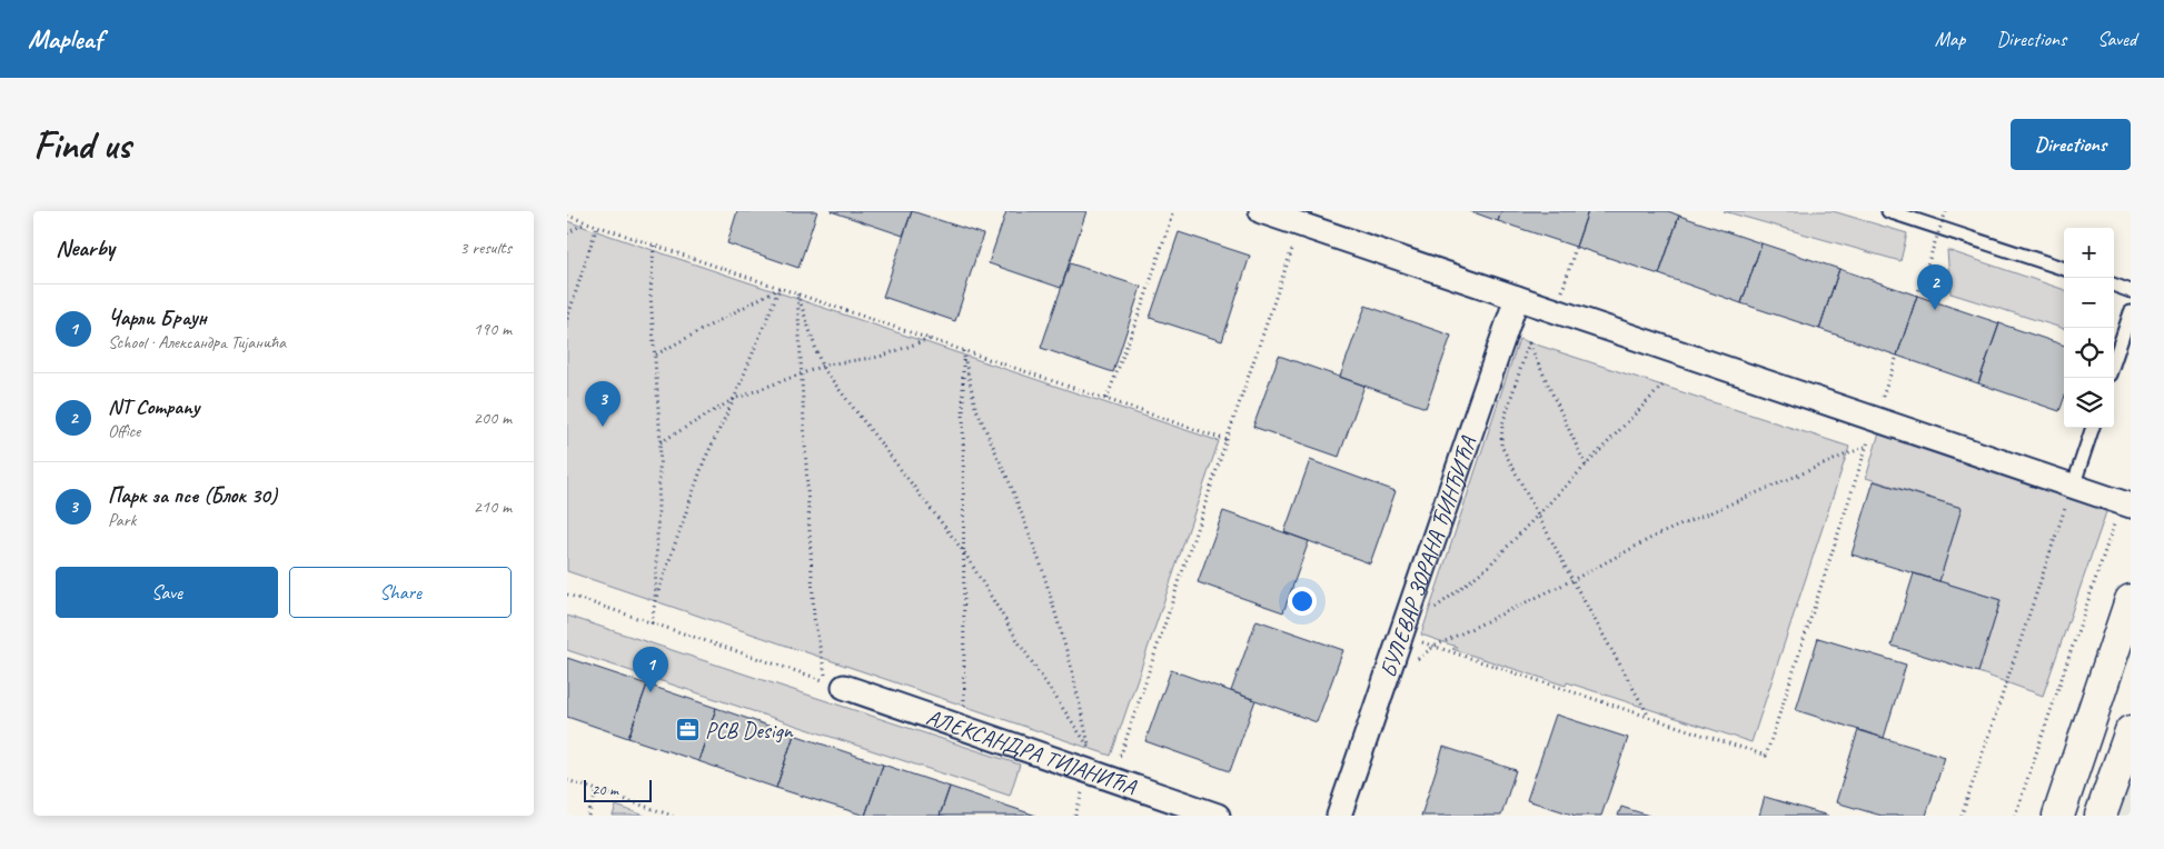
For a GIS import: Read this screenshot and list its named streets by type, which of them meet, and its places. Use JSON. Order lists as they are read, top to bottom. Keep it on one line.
{"streets":{"street":["БУЛЕВАР ЗОРАНА ЂИНЂИЋА","АЛЕКСАНДРА ТИЈАНИЋА"]},"places":{"office":["PCB Design"]},"scale_bar":"20 m","page":{"header":"Mapleaf","nav":["Map","Directions","Saved"],"buttons":["Directions",["Save","Share"]],"title":"Find us","heading":["Nearby","3 results"],"map_buttons":["+","−"],"pins":["2","3","1"],"list":[{"mark":"1","name":"Чарли Браун","note":"School · Александра Тијанића","value":"190 m"},{"mark":"2","name":"NT Company","note":"Office","value":"200 m"},{"mark":"3","name":"Парк за псе (Блок 30)","note":"Park","value":"210 m"}],"scale":"20 m"}}
